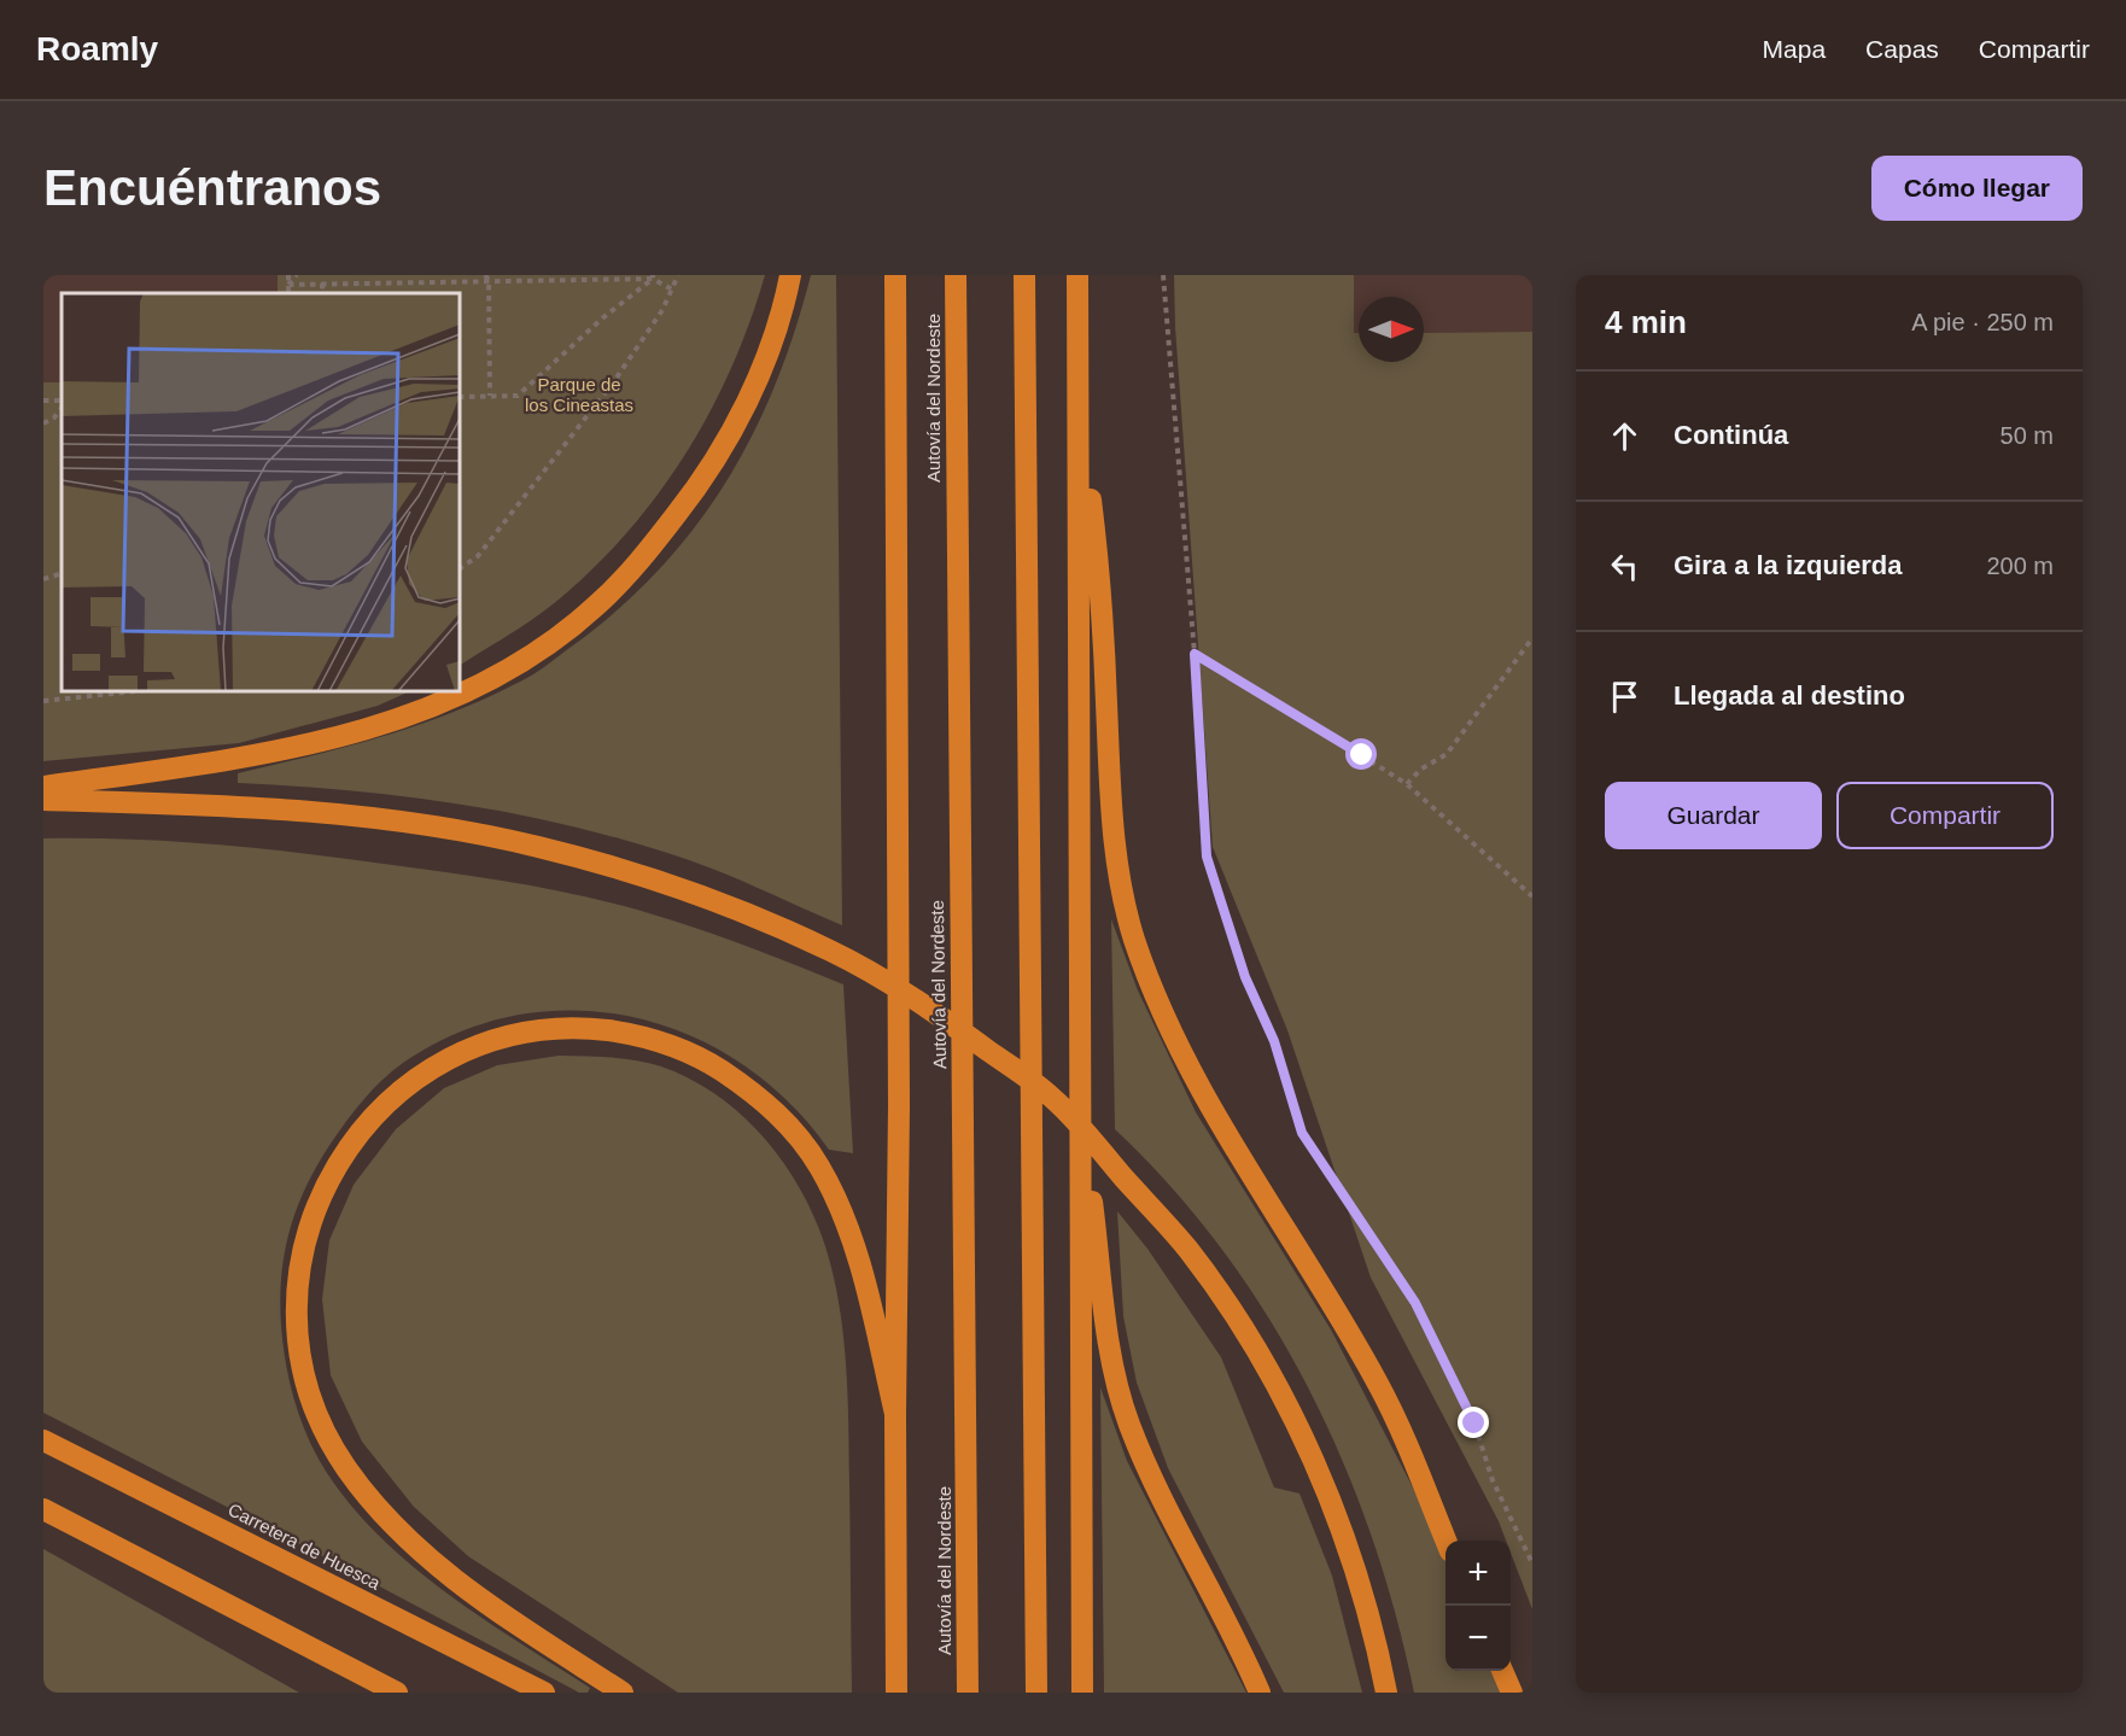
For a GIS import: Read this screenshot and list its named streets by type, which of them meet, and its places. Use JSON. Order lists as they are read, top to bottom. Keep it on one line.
{"streets":{"highway":["Autovía del Nordeste","Carretera de Huesca"]},"parks":["Parque de los Cineastas"],"north":"right","page":{"header":"Roamly","nav":["Mapa","Capas","Compartir"],"buttons":["Cómo llegar",["Guardar","Compartir"]],"title":"Encuéntranos","heading":["4 min","A pie · 250 m"],"list":[["Continúa","50 m"],["Gira a la izquierda","200 m"],"Llegada al destino"],"map_buttons":["+","−"]}}
